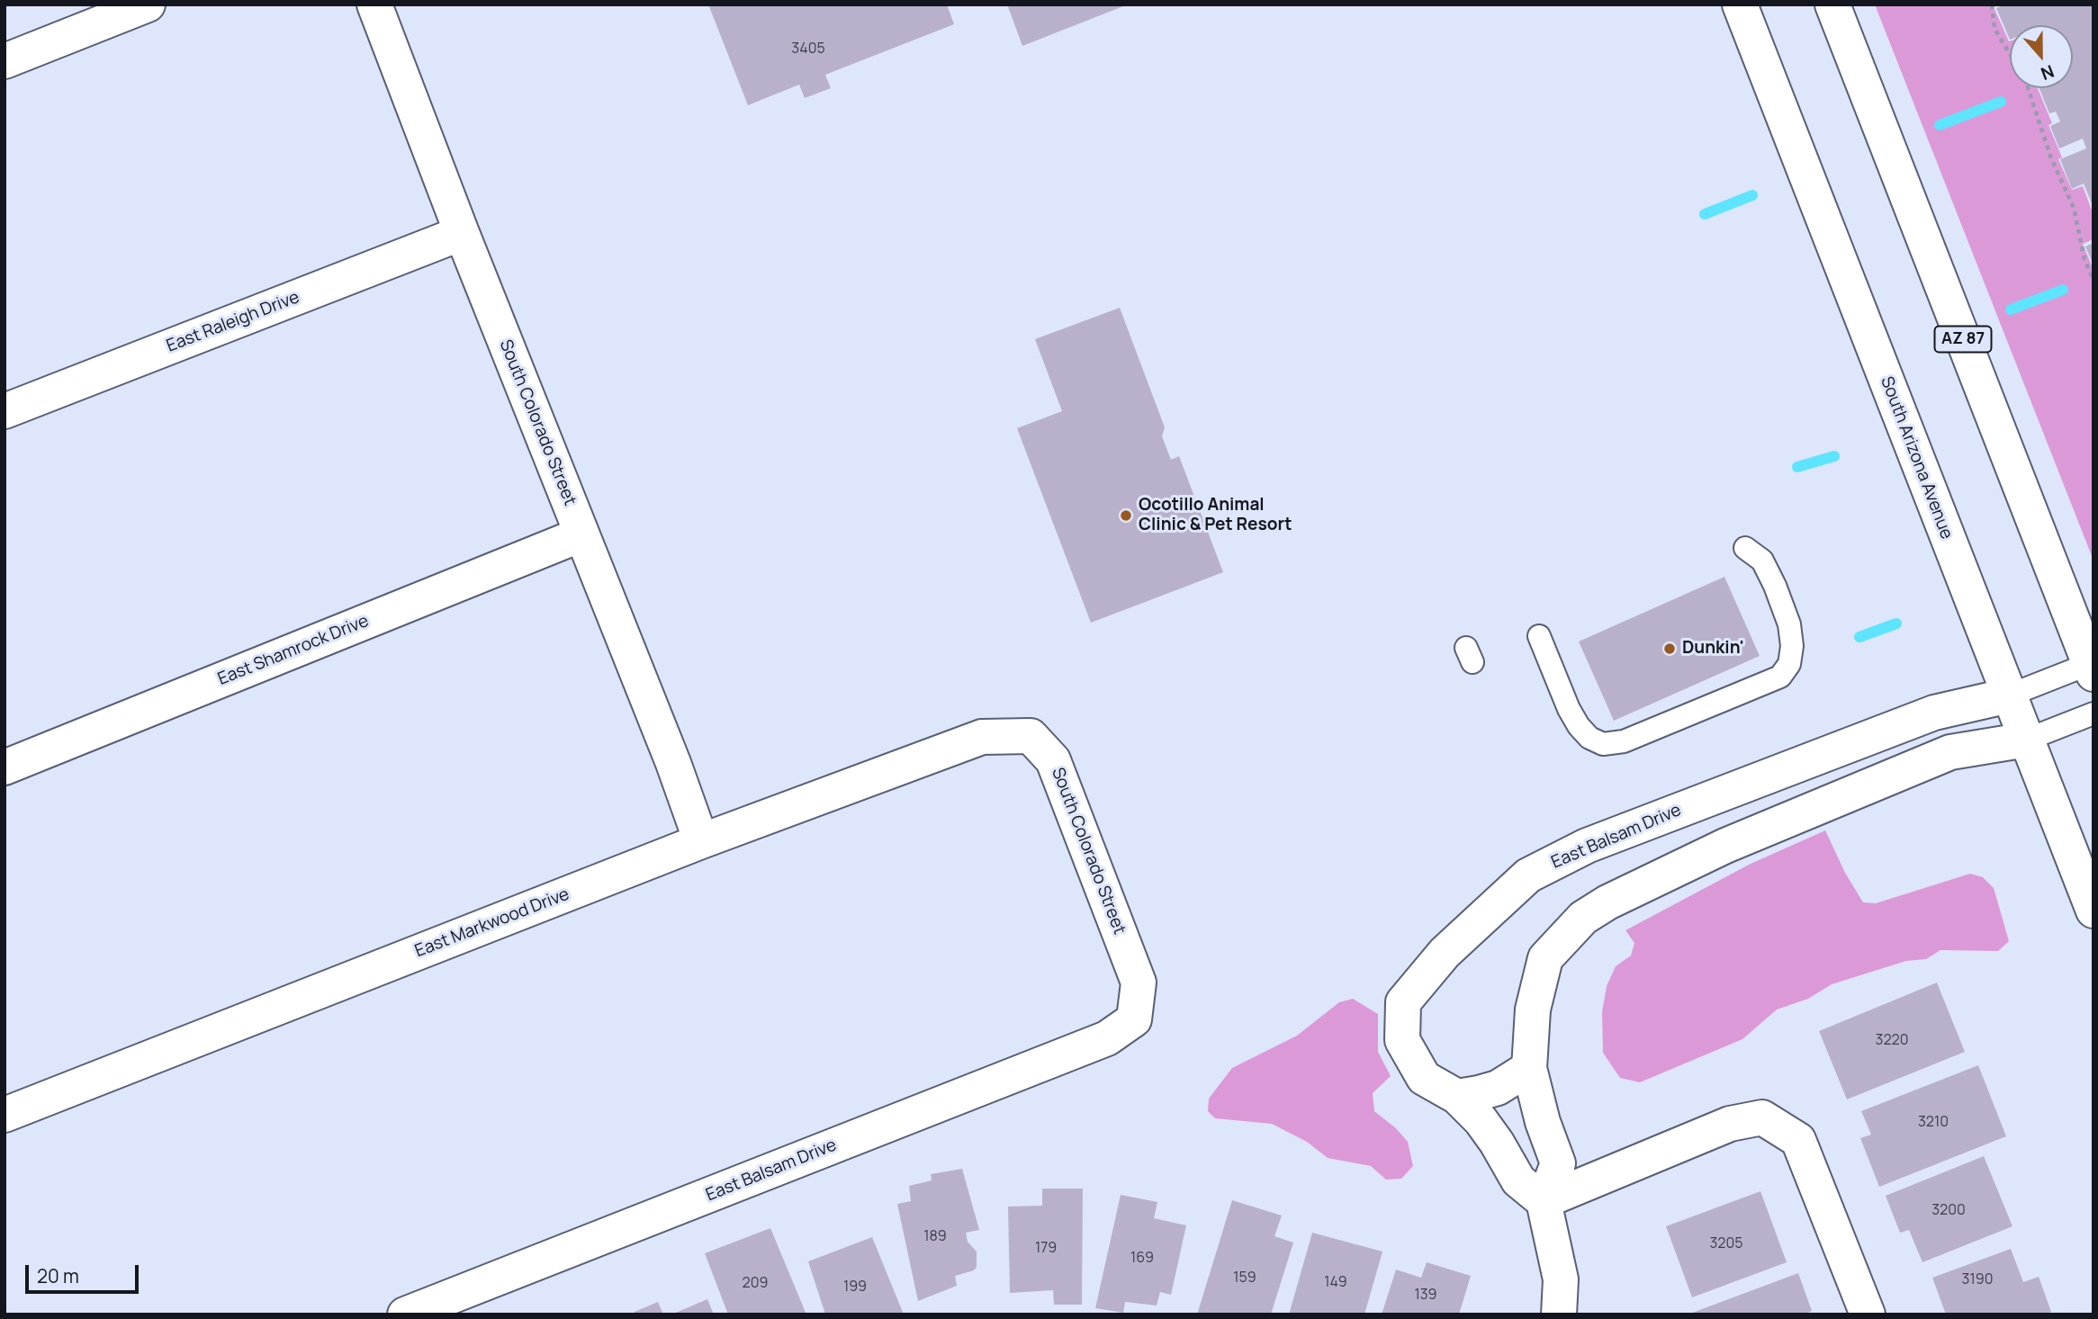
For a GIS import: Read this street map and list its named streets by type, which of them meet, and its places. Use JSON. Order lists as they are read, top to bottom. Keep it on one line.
{"streets":{"street":["East Raleigh Drive","AZ 87","South Colorado Street","South Arizona Avenue","East Shamrock Drive","East Balsam Drive","East Markwood Drive"]},"crossings":[["East Raleigh Drive","South Colorado Street"],["South Colorado Street","East Shamrock Drive"],["South Colorado Street","East Balsam Drive"],["South Colorado Street","East Markwood Drive"],["South Arizona Avenue","East Balsam Drive"]],"places":["Ocotillo Animal Clinic & Pet Resort","Dunkin'"],"house_numbers":["3405","3220","3210","3200","189","3205","179","169","159","3190","149","209","199","139"],"scale_bar":"20 m","north":"bottom"}
